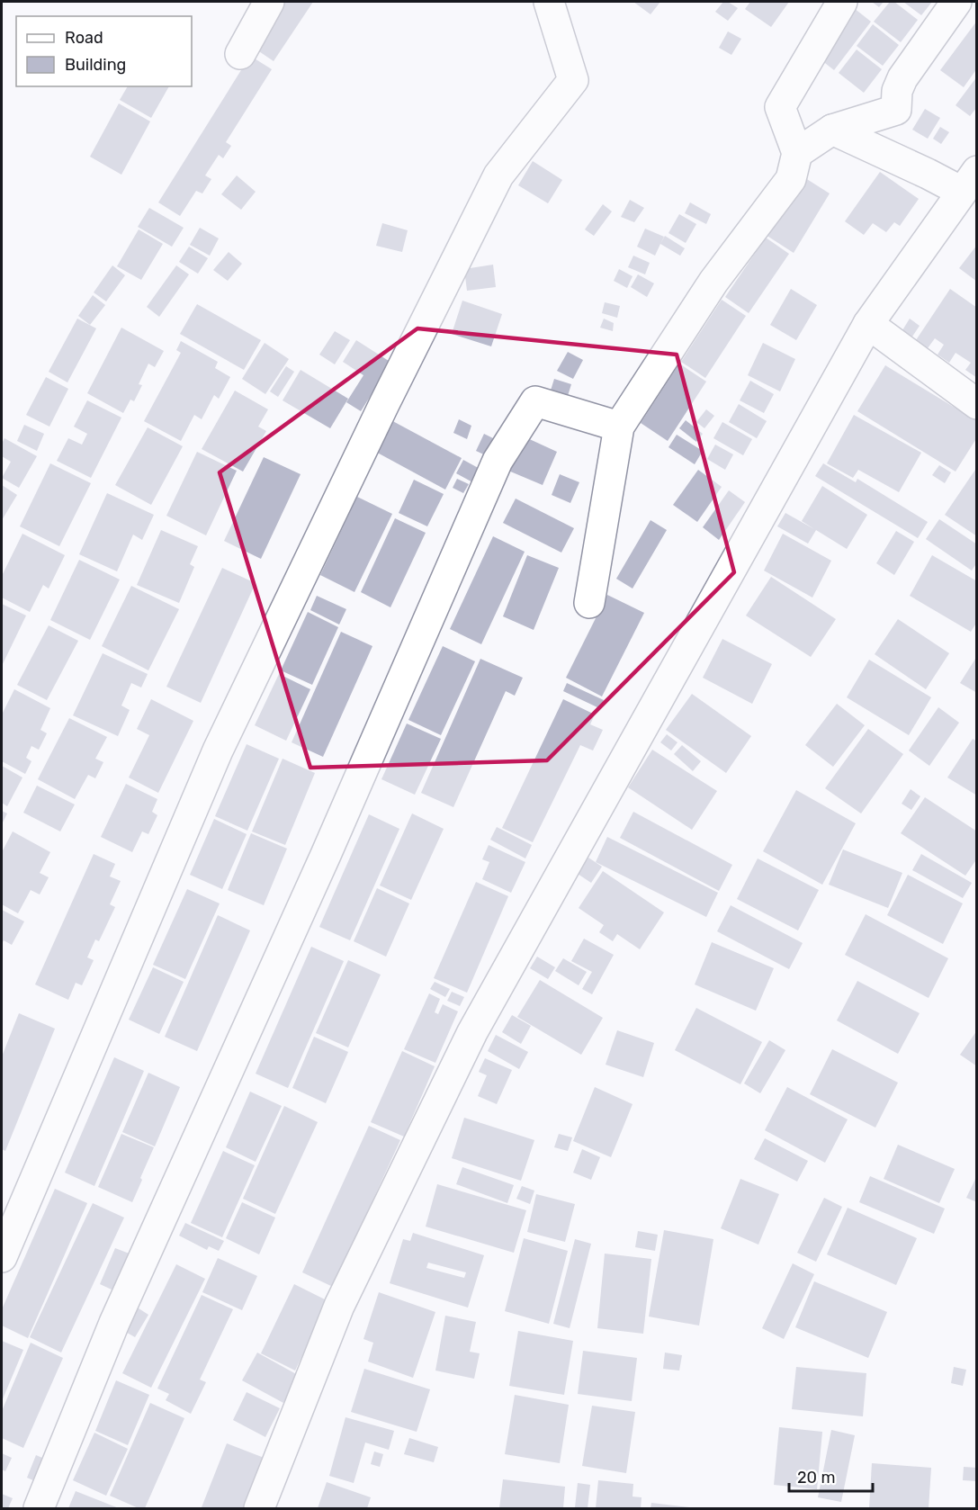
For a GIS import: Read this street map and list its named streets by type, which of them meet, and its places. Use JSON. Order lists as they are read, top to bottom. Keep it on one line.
{"legend":["Road","Building"],"scale_bar":"20 m"}
